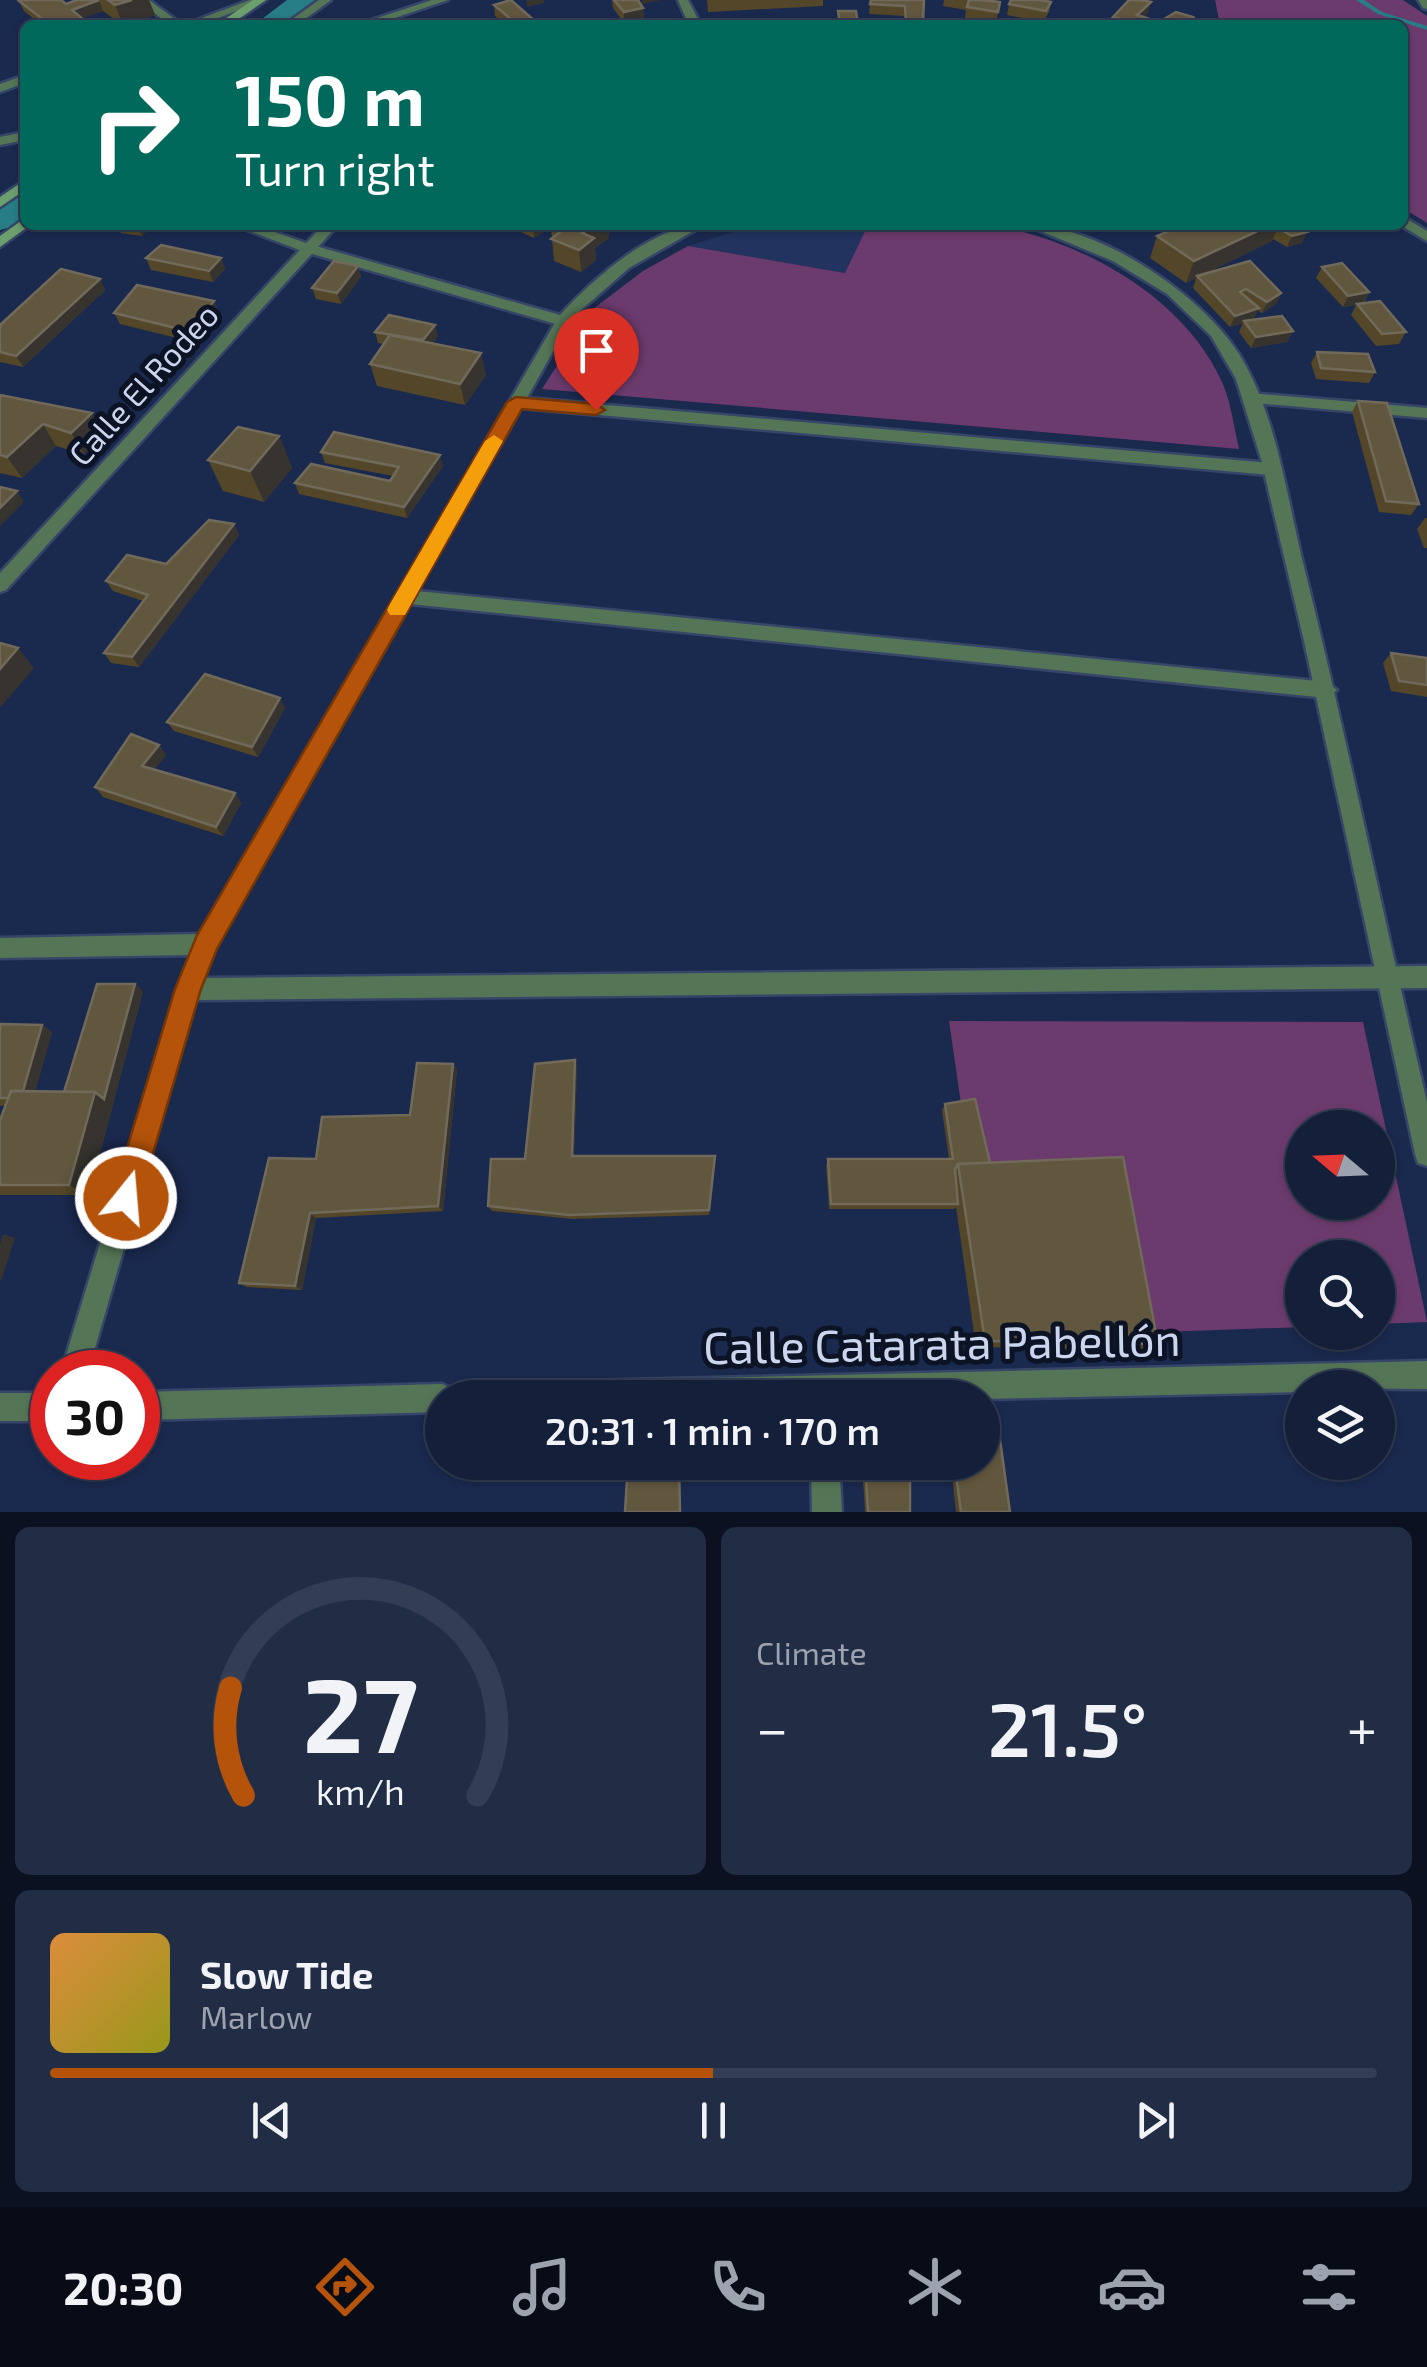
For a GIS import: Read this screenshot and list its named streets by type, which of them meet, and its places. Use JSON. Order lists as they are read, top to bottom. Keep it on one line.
{"streets":{"street":["Calle El Rodeo","Calle Catarata Pabellón"]},"north":"left","page":{"turn":["150 m","Turn right"],"limit":"30","trip":"20:31 · 1 min · 170 m","tile":"Climate","heat":["−","21.5°","+"],"song":["Slow Tide","Marlow"],"tabs":"20:30","gauge":["27","km/h"]}}
